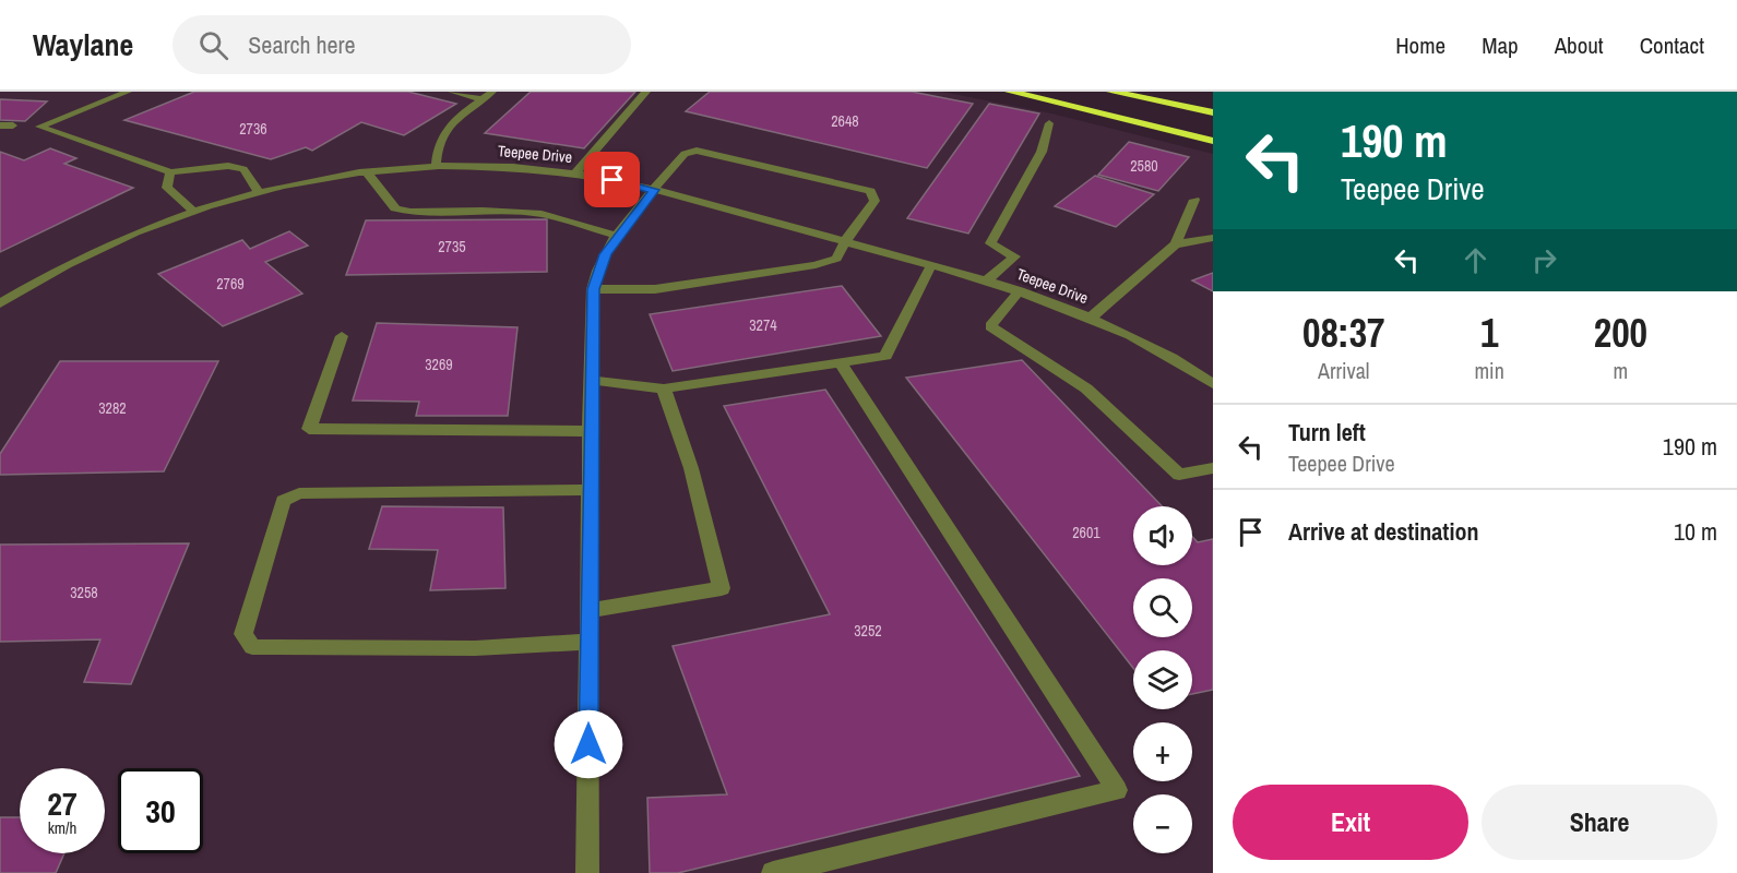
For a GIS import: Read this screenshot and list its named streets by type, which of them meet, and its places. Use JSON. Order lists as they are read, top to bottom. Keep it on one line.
{"streets":{"street":["Teepee Drive"]},"house_numbers":["2648","2736","2580","2735","2769","3274","3269","3282","2601","3258","3252"],"page":{"header":"Waylane","search":"Search here","nav":["Home","Map","About","Contact"],"turn":["190 m","Teepee Drive"],"eta":["08:37","Arrival","1","min","200","m"],"list":[{"name":"Turn left","note":"Teepee Drive","value":"190 m"},{"name":"Arrive at destination","value":"10 m"}],"map_buttons":["+","−"],"speed":"27 km/h","limit":"30","buttons":["Exit","Share"]}}
